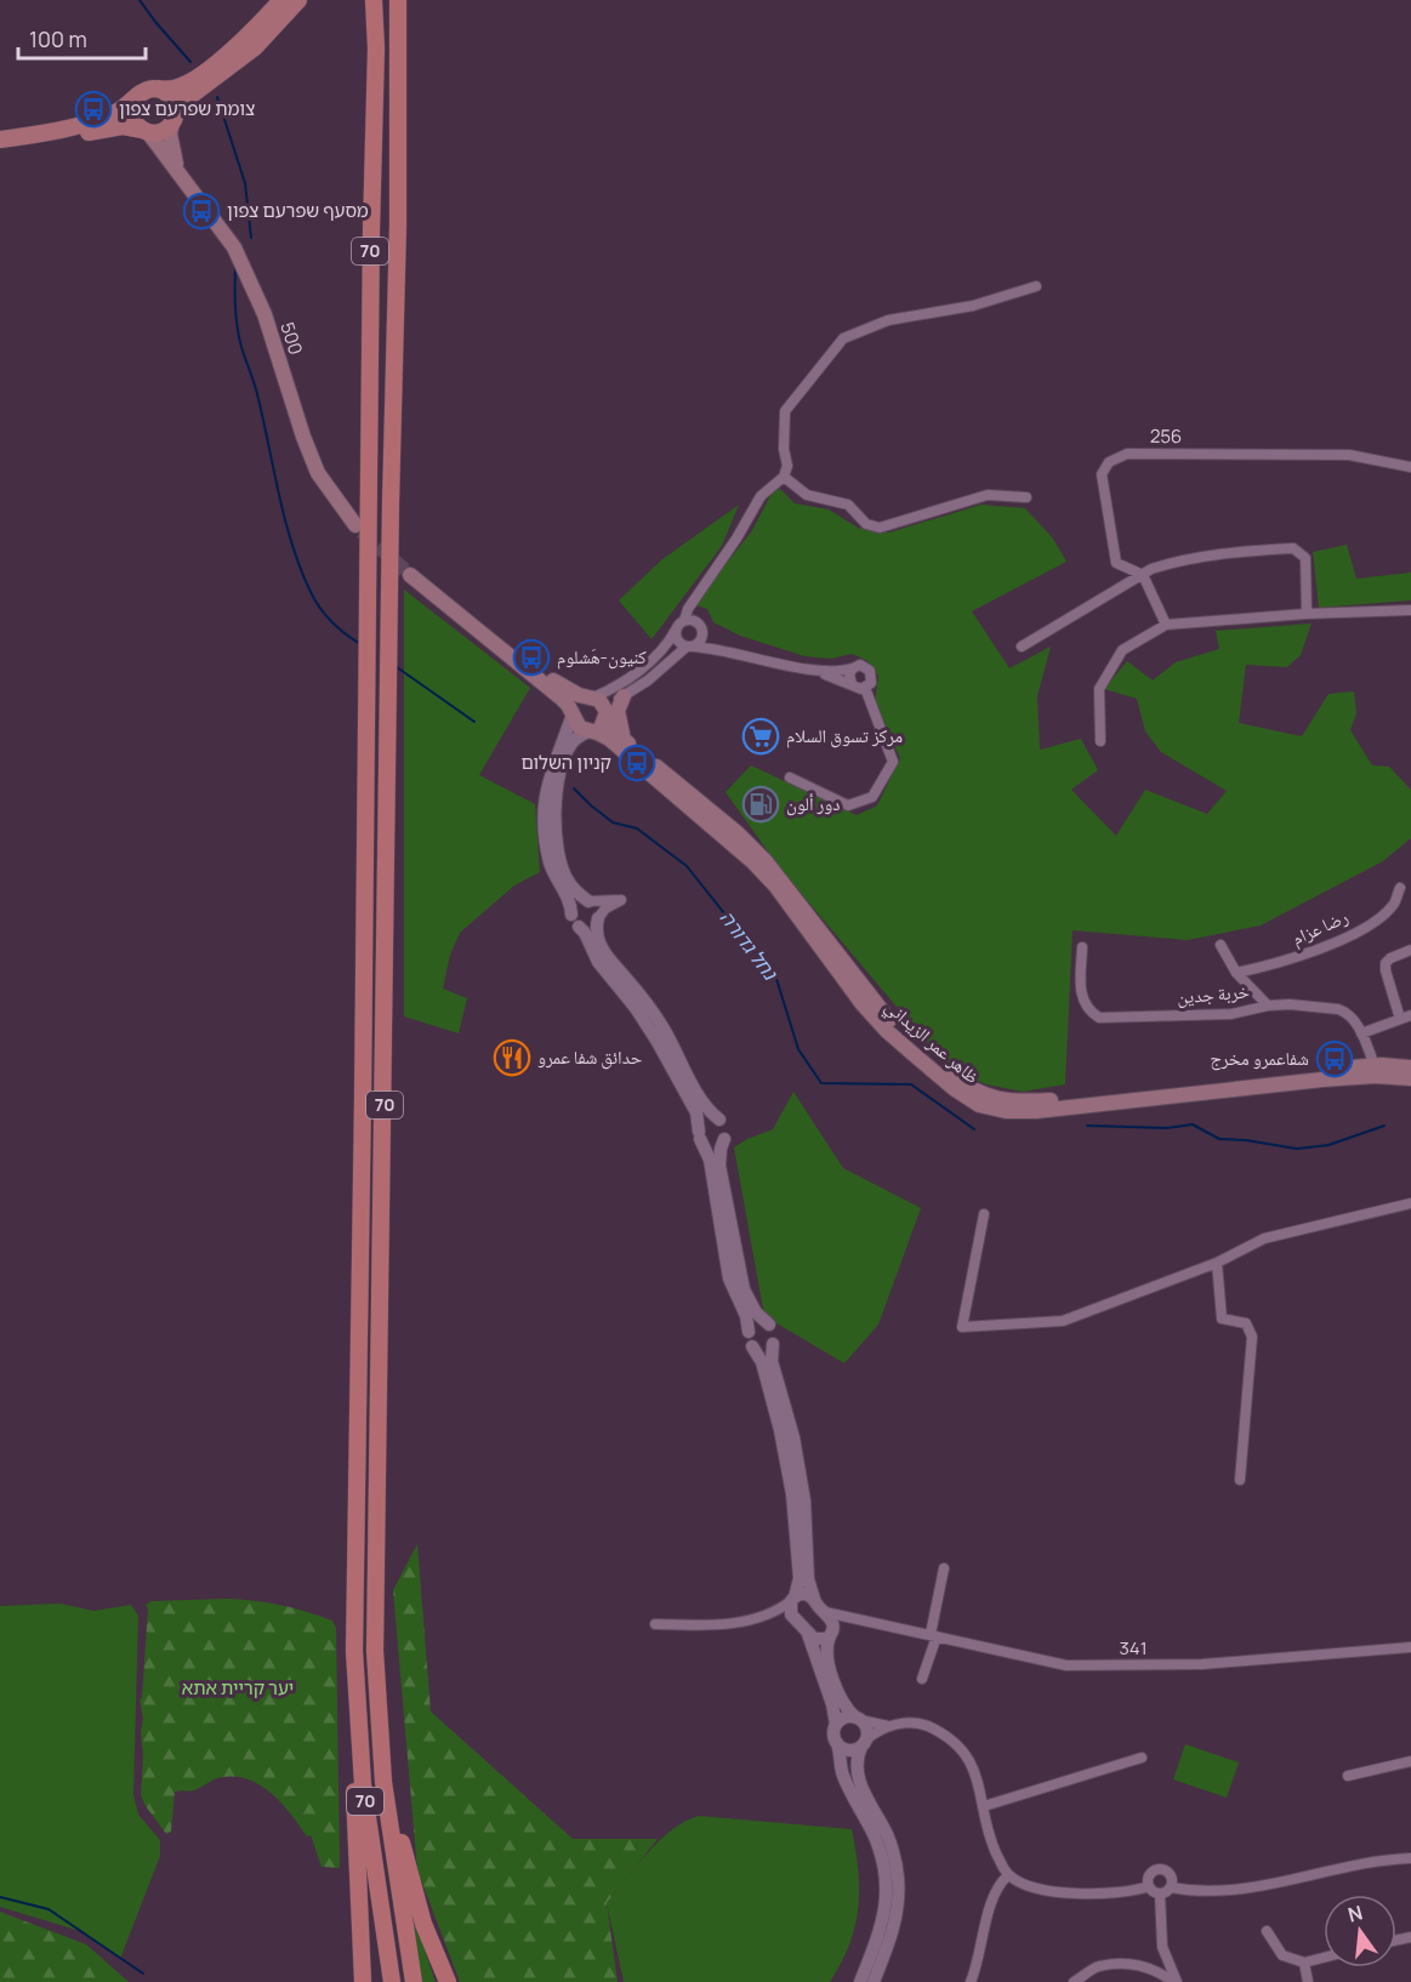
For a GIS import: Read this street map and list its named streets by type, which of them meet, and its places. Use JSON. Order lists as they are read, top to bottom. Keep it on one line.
{"streets":{"highway":["70"],"main road":["500","ظاهر عمر الزيداني"],"street":["256","رضا عزام","خربة جدين","341"]},"crossings":[["خربة جدين","ظاهر عمر الزيداني"]],"water":["נחל גדורה"],"parks":["יער קריית אתא"],"places":{"bus stop":["צומת שפרעם צפון","מסעף שפרעם צפון","كنيون-هَشلوم","קניון השלום","شفاعمرو مخرج"],"supermarket":["مركز تسوق السلام"],"fuel station":["دور ألون"],"restaurant":["حدائق شفا عمرو"]},"scale_bar":"100 m","north":"top"}
